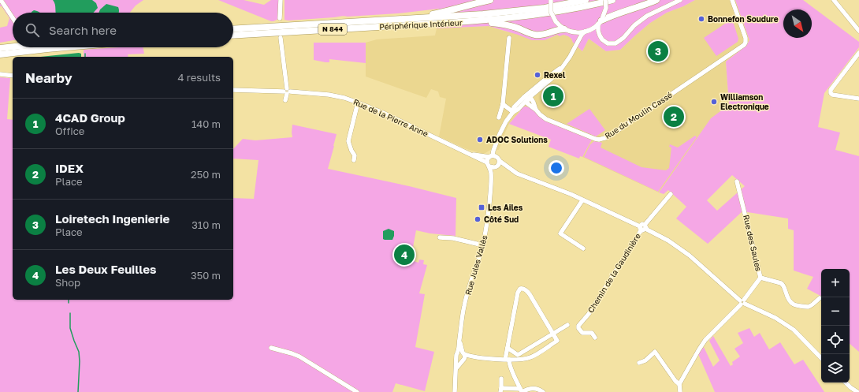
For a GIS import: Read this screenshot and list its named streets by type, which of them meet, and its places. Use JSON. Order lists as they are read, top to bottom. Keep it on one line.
{"streets":{"highway":["Périphérique Intérieur","N 844"],"street":["Rue du Moulin Cassé","Rue de la Pierre Anne","Rue des Saules","Rue Jules Vallès","Chemin de la Gaudinière"]},"places":{"other":["Bonnefon Soudure","Rexel","Williamson Electronique","ADOC Solutions","Côté Sud"],"transit":["Les Ailes"]},"north":"bottom right","page":{"search":"Search here","pins":["3","1","2","4"],"heading":["Nearby","4 results"],"list":[{"mark":"1","name":"4CAD Group","note":"Office","value":"140 m"},{"mark":"2","name":"IDEX","note":"Place","value":"250 m"},{"mark":"3","name":"Loiretech Ingenierie","note":"Place","value":"310 m"},{"mark":"4","name":"Les Deux Feuilles","note":"Shop","value":"350 m"}],"map_buttons":["+","−"]}}
